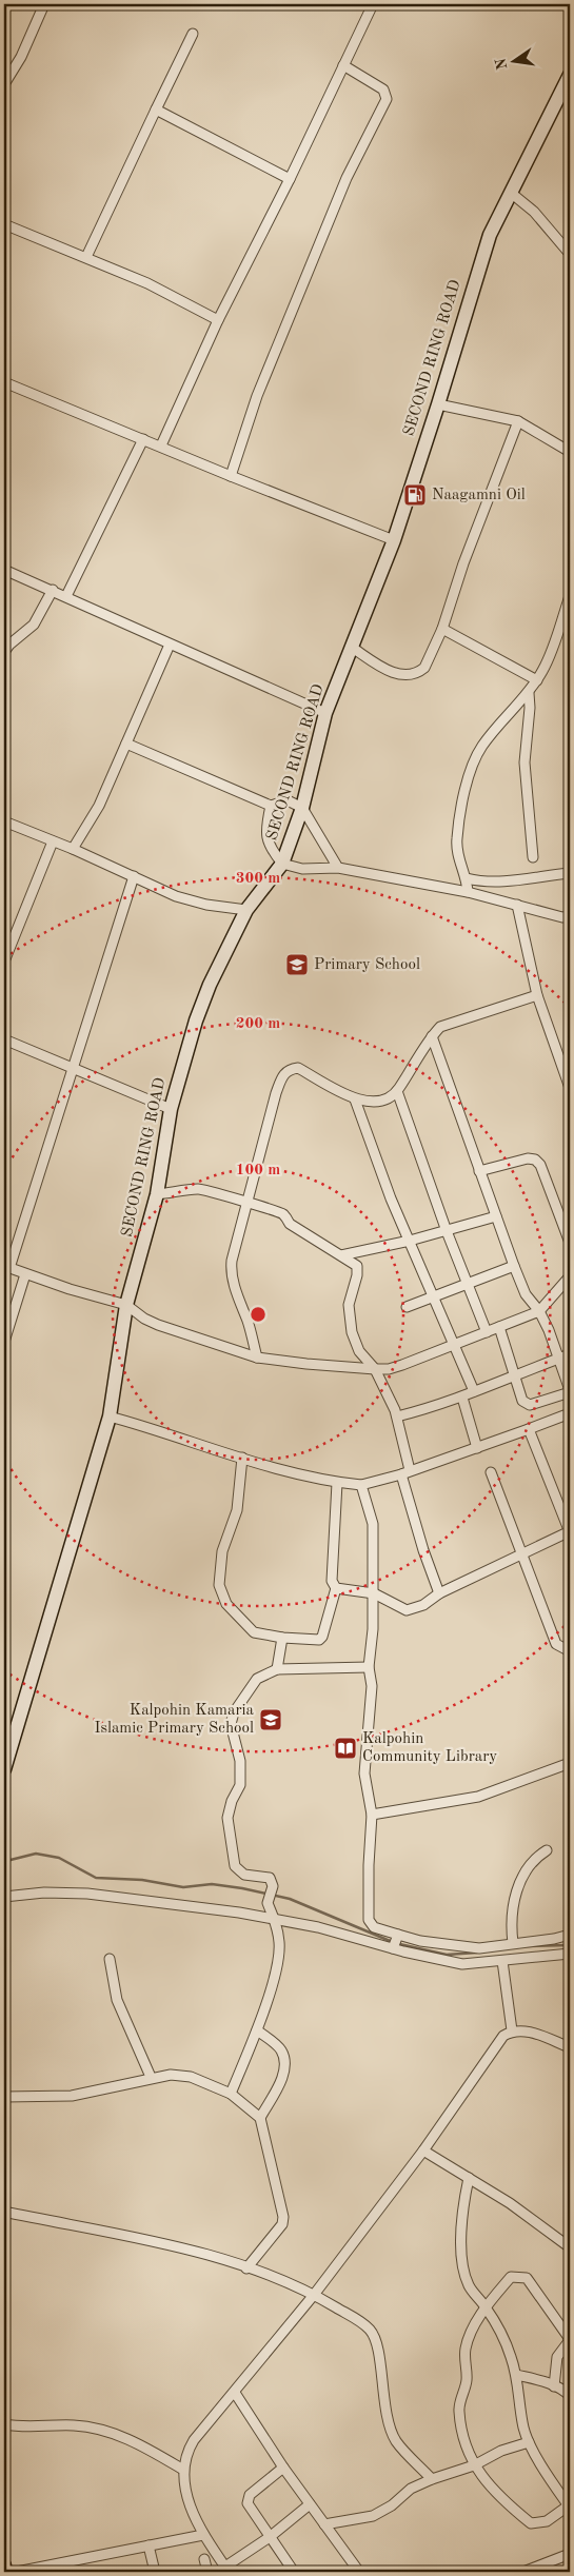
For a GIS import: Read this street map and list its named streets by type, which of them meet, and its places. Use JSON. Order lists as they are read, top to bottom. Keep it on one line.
{"streets":{"street":["SECOND RING ROAD"]},"places":{"fuel station":["Naagamni Oil"],"school or university":["Primary School","Kalpohin Kamaria Islamic Primary School"],"library":["Kalpohin Community Library"]},"north":"left","rings":["300 m","200 m","100 m"]}
